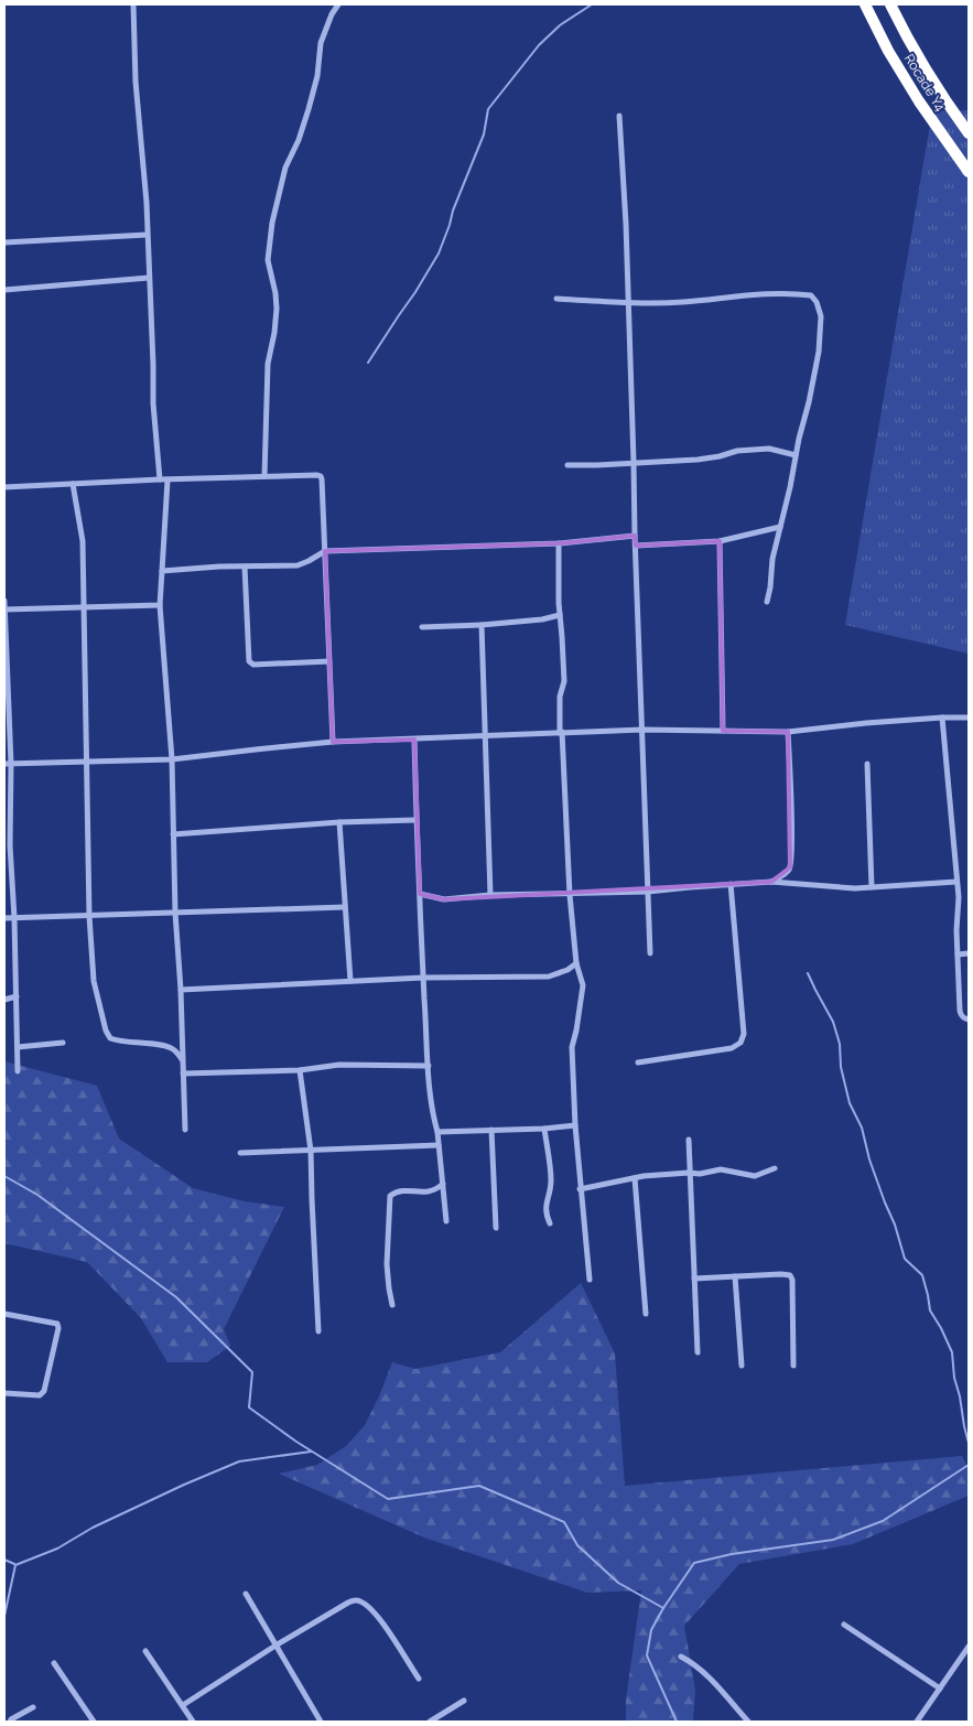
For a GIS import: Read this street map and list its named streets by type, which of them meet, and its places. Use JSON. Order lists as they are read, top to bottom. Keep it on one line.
{"streets":{"highway":["Rocade Y4"]}}
